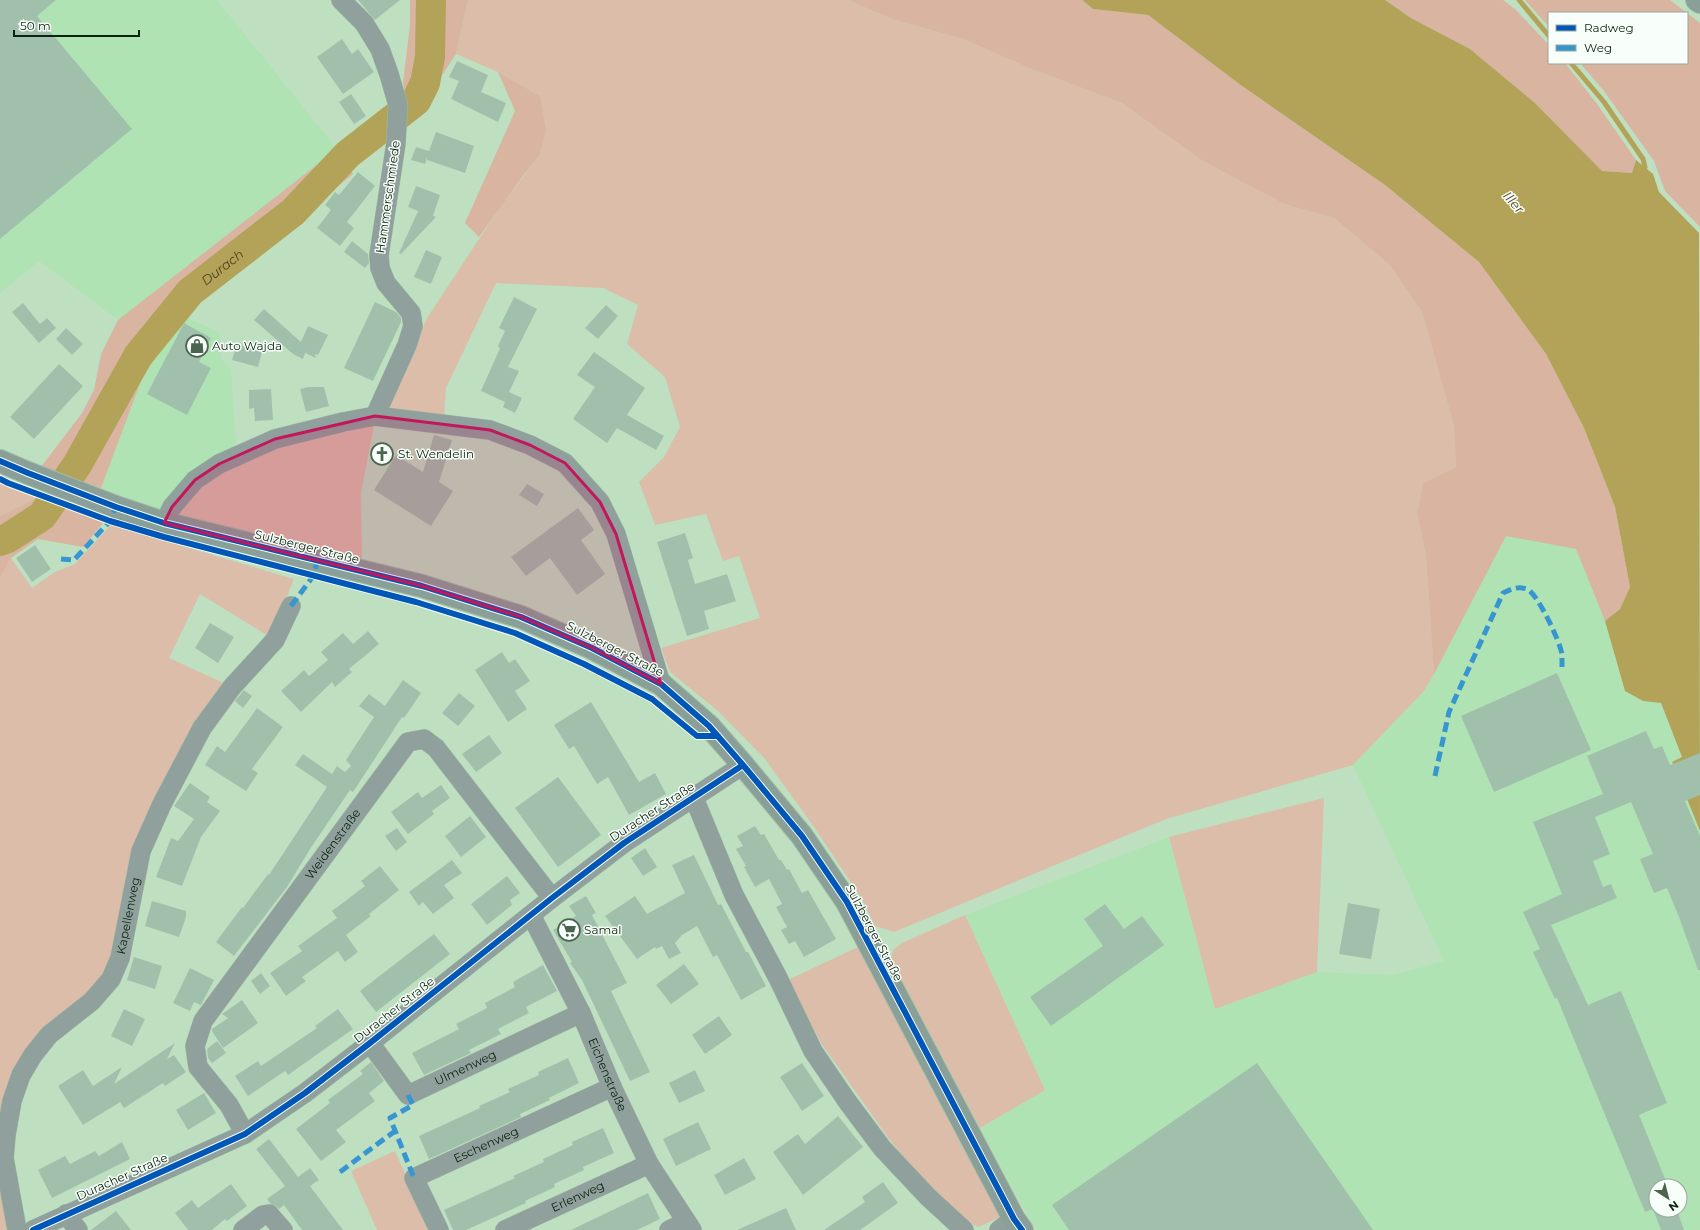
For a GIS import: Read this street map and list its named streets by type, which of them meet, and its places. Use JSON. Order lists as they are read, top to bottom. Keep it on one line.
{"streets":{"street":["Hammerschmiede","Sulzberger Straße","Duracher Straße","Weidenstraße","Kapellenweg","Ulmenweg","Eichenstraße","Eschenweg","Erlenweg"]},"crossings":[["Hammerschmiede","Sulzberger Straße"],["Sulzberger Straße","Duracher Straße"],["Duracher Straße","Weidenstraße"],["Duracher Straße","Ulmenweg"],["Duracher Straße","Eichenstraße"],["Ulmenweg","Eichenstraße"],["Eichenstraße","Eschenweg"],["Eichenstraße","Erlenweg"]],"water":["Iller","Durach"],"places":{"shop":["Auto Wajda"],"church":["St. Wendelin"],"supermarket":["Samal"]},"legend":["Radweg","Weg"],"scale_bar":"50 m","north":"bottom right"}
